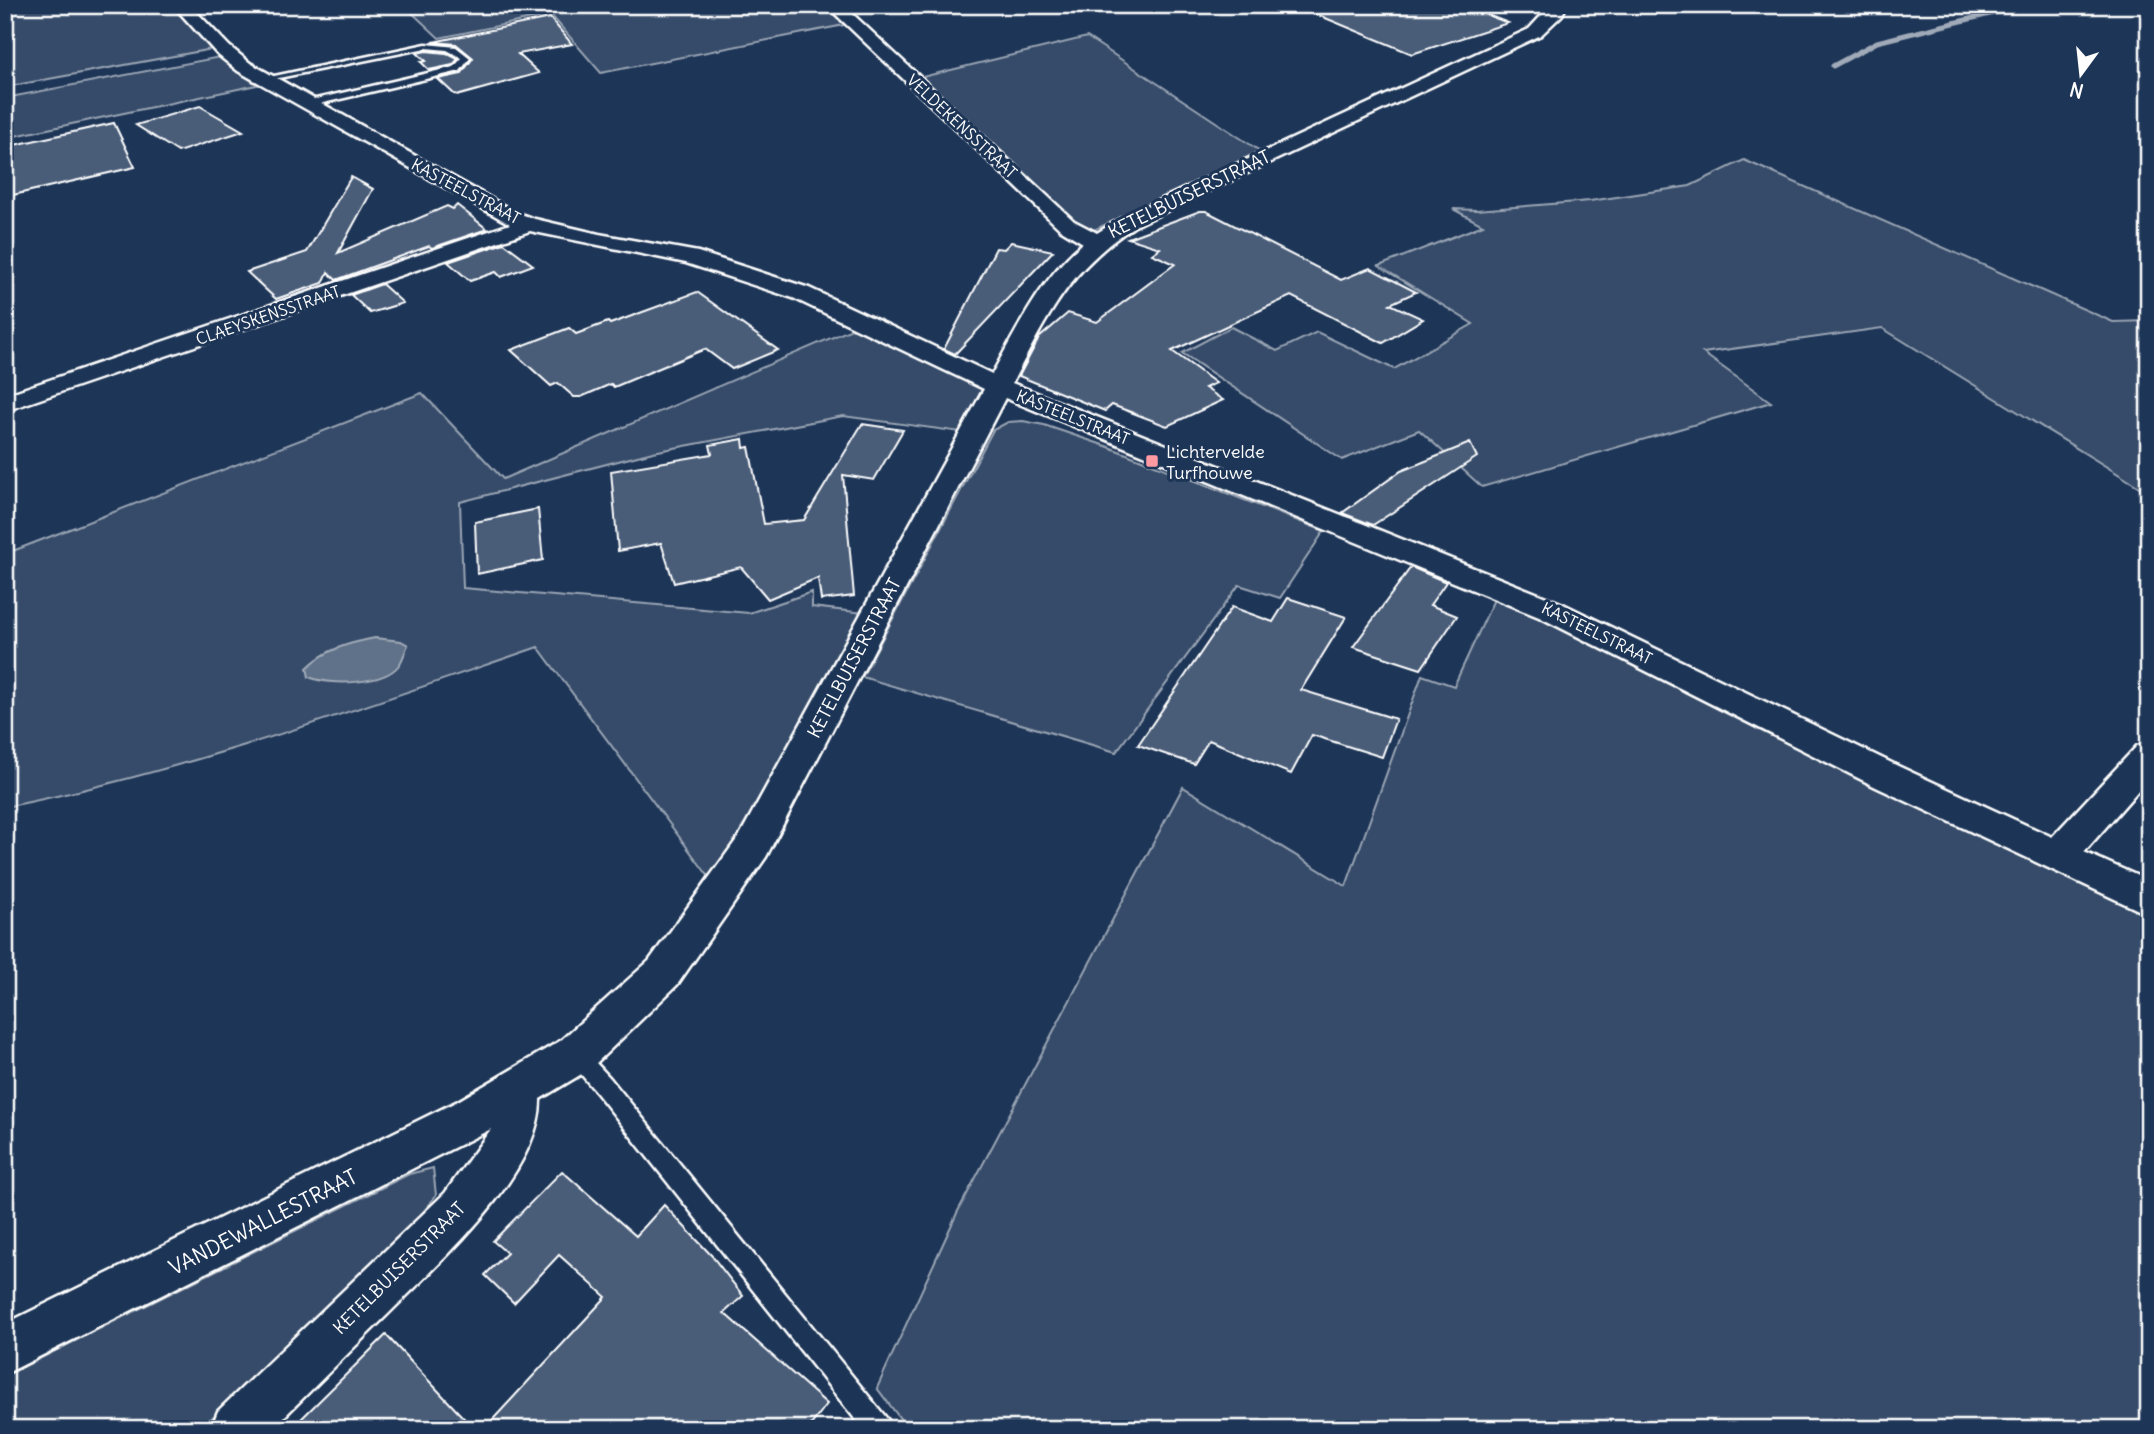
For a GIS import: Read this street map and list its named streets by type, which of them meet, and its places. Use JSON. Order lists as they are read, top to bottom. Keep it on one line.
{"streets":{"street":["VELDEKENSSTRAAT","KASTEELSTRAAT","KETELBUISERSTRAAT","CLAEYSKENSSTRAAT","VANDEWALLESTRAAT"]},"crossings":[["VELDEKENSSTRAAT","KETELBUISERSTRAAT"],["KASTEELSTRAAT","KETELBUISERSTRAAT"],["KASTEELSTRAAT","CLAEYSKENSSTRAAT"],["KETELBUISERSTRAAT","VANDEWALLESTRAAT"]],"places":{"transit":["Lichtervelde Turfhouwe"]},"north":"bottom"}
